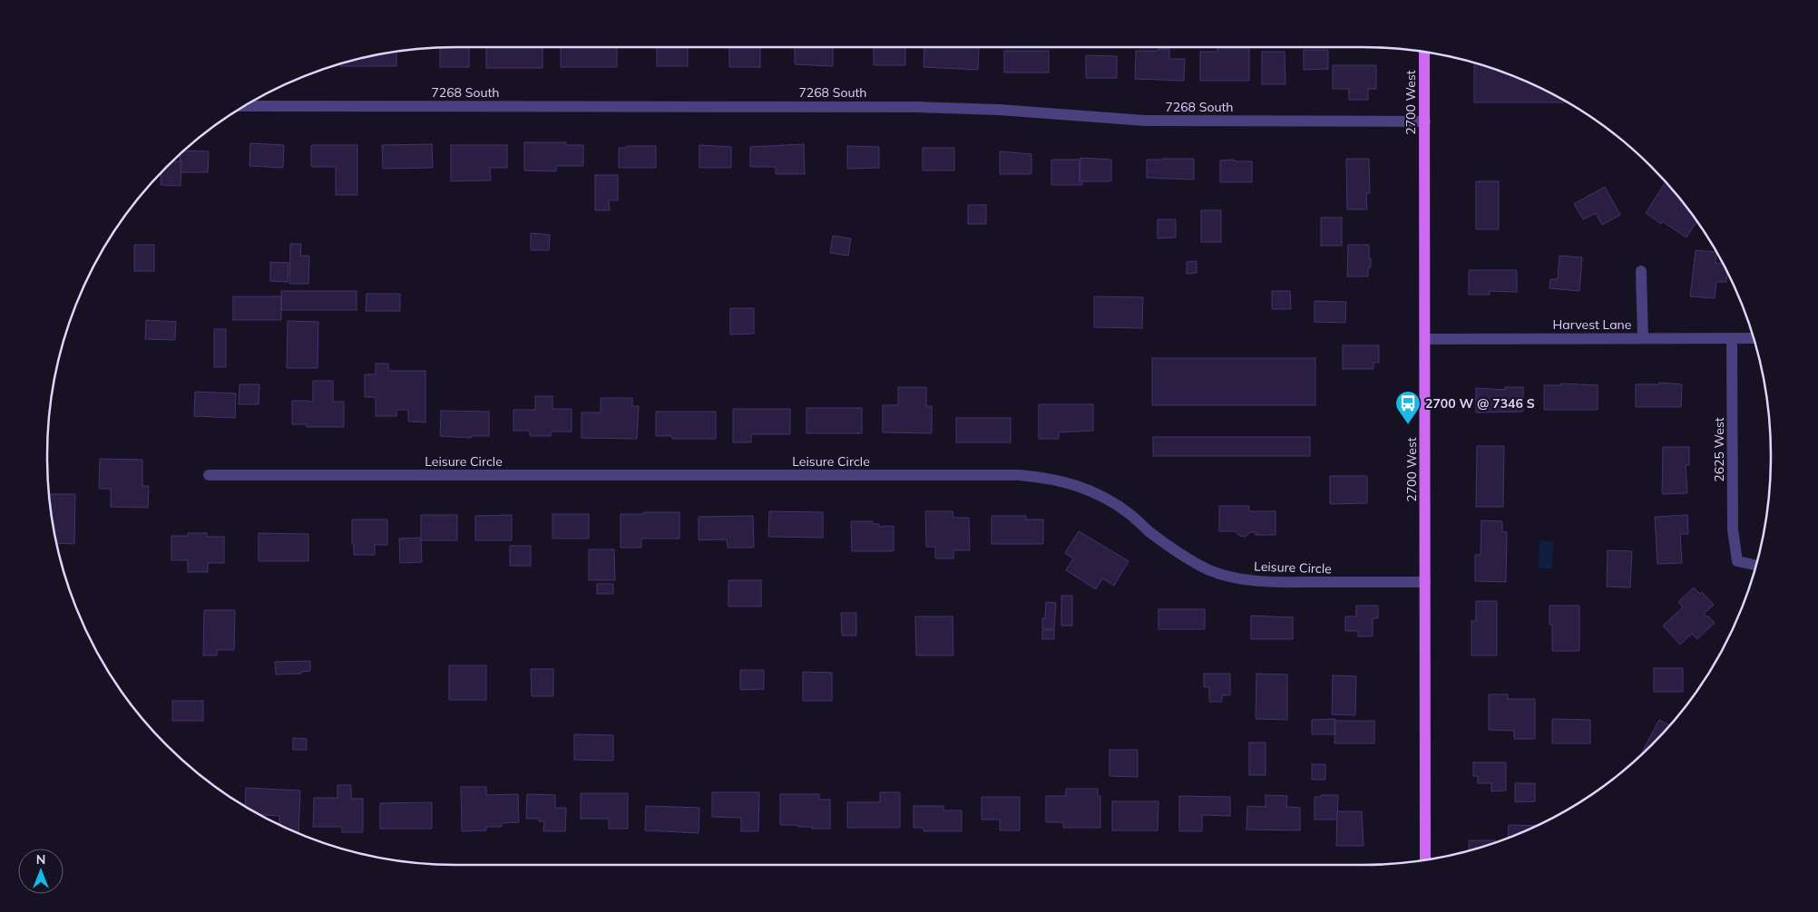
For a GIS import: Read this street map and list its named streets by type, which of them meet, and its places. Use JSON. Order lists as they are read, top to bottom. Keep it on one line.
{"streets":{"main road":["2700 West"],"street":["7268 South","Harvest Lane","2625 West","Leisure Circle"]},"crossings":[["7268 South","2700 West"],["2700 West","Harvest Lane"],["2700 West","Leisure Circle"],["Harvest Lane","2625 West"]],"places":{"bus stop":["2700 W @ 7346 S"]},"north":"top"}
